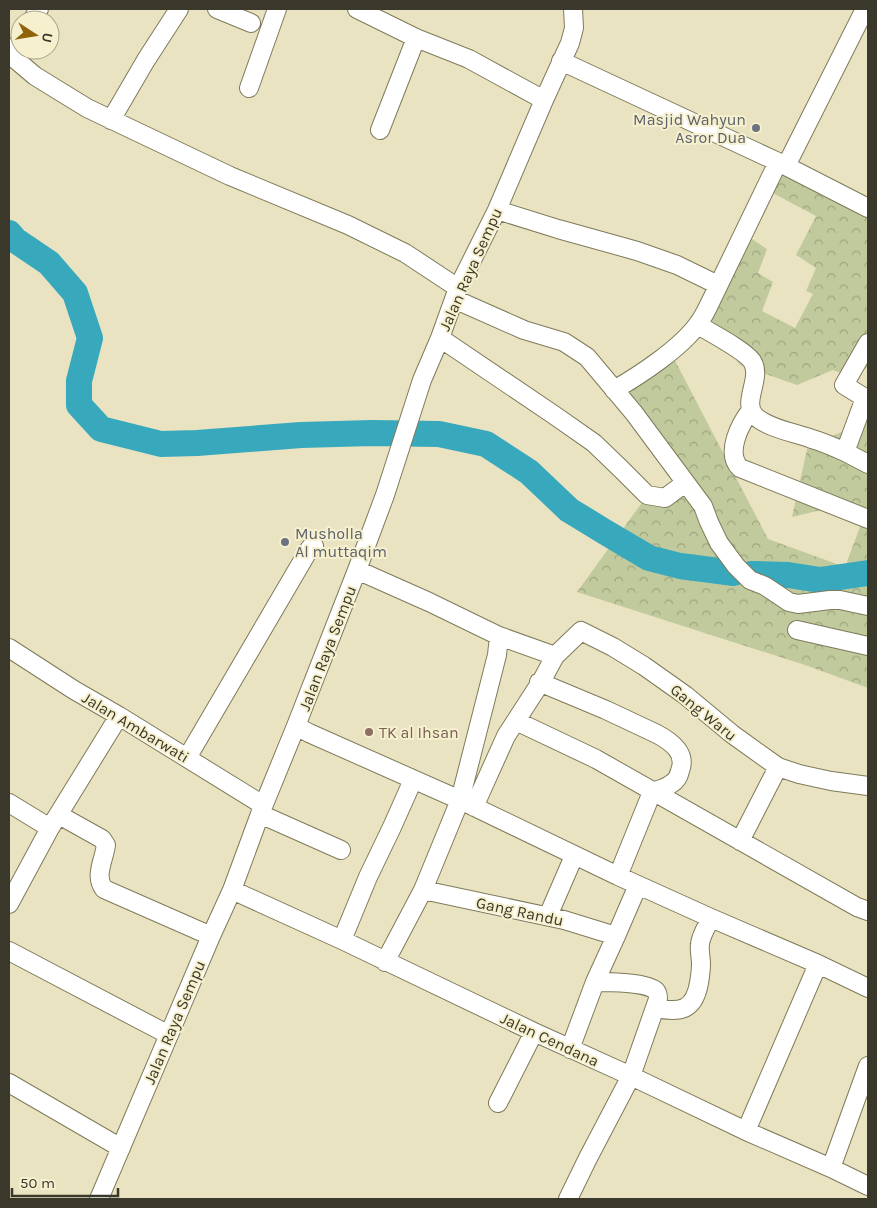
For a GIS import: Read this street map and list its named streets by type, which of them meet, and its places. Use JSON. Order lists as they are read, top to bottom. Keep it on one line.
{"streets":{"street":["Jalan Raya Sempu","Gang Waru","Jalan Ambarwati","Gang Randu","Jalan Cendana"]},"crossings":[["Jalan Raya Sempu","Jalan Ambarwati"],["Jalan Raya Sempu","Jalan Cendana"]],"places":["Masjid Wahyun Asror Dua","Musholla Al muttaqim","TK al Ihsan"],"scale_bar":"50 m","north":"right"}
